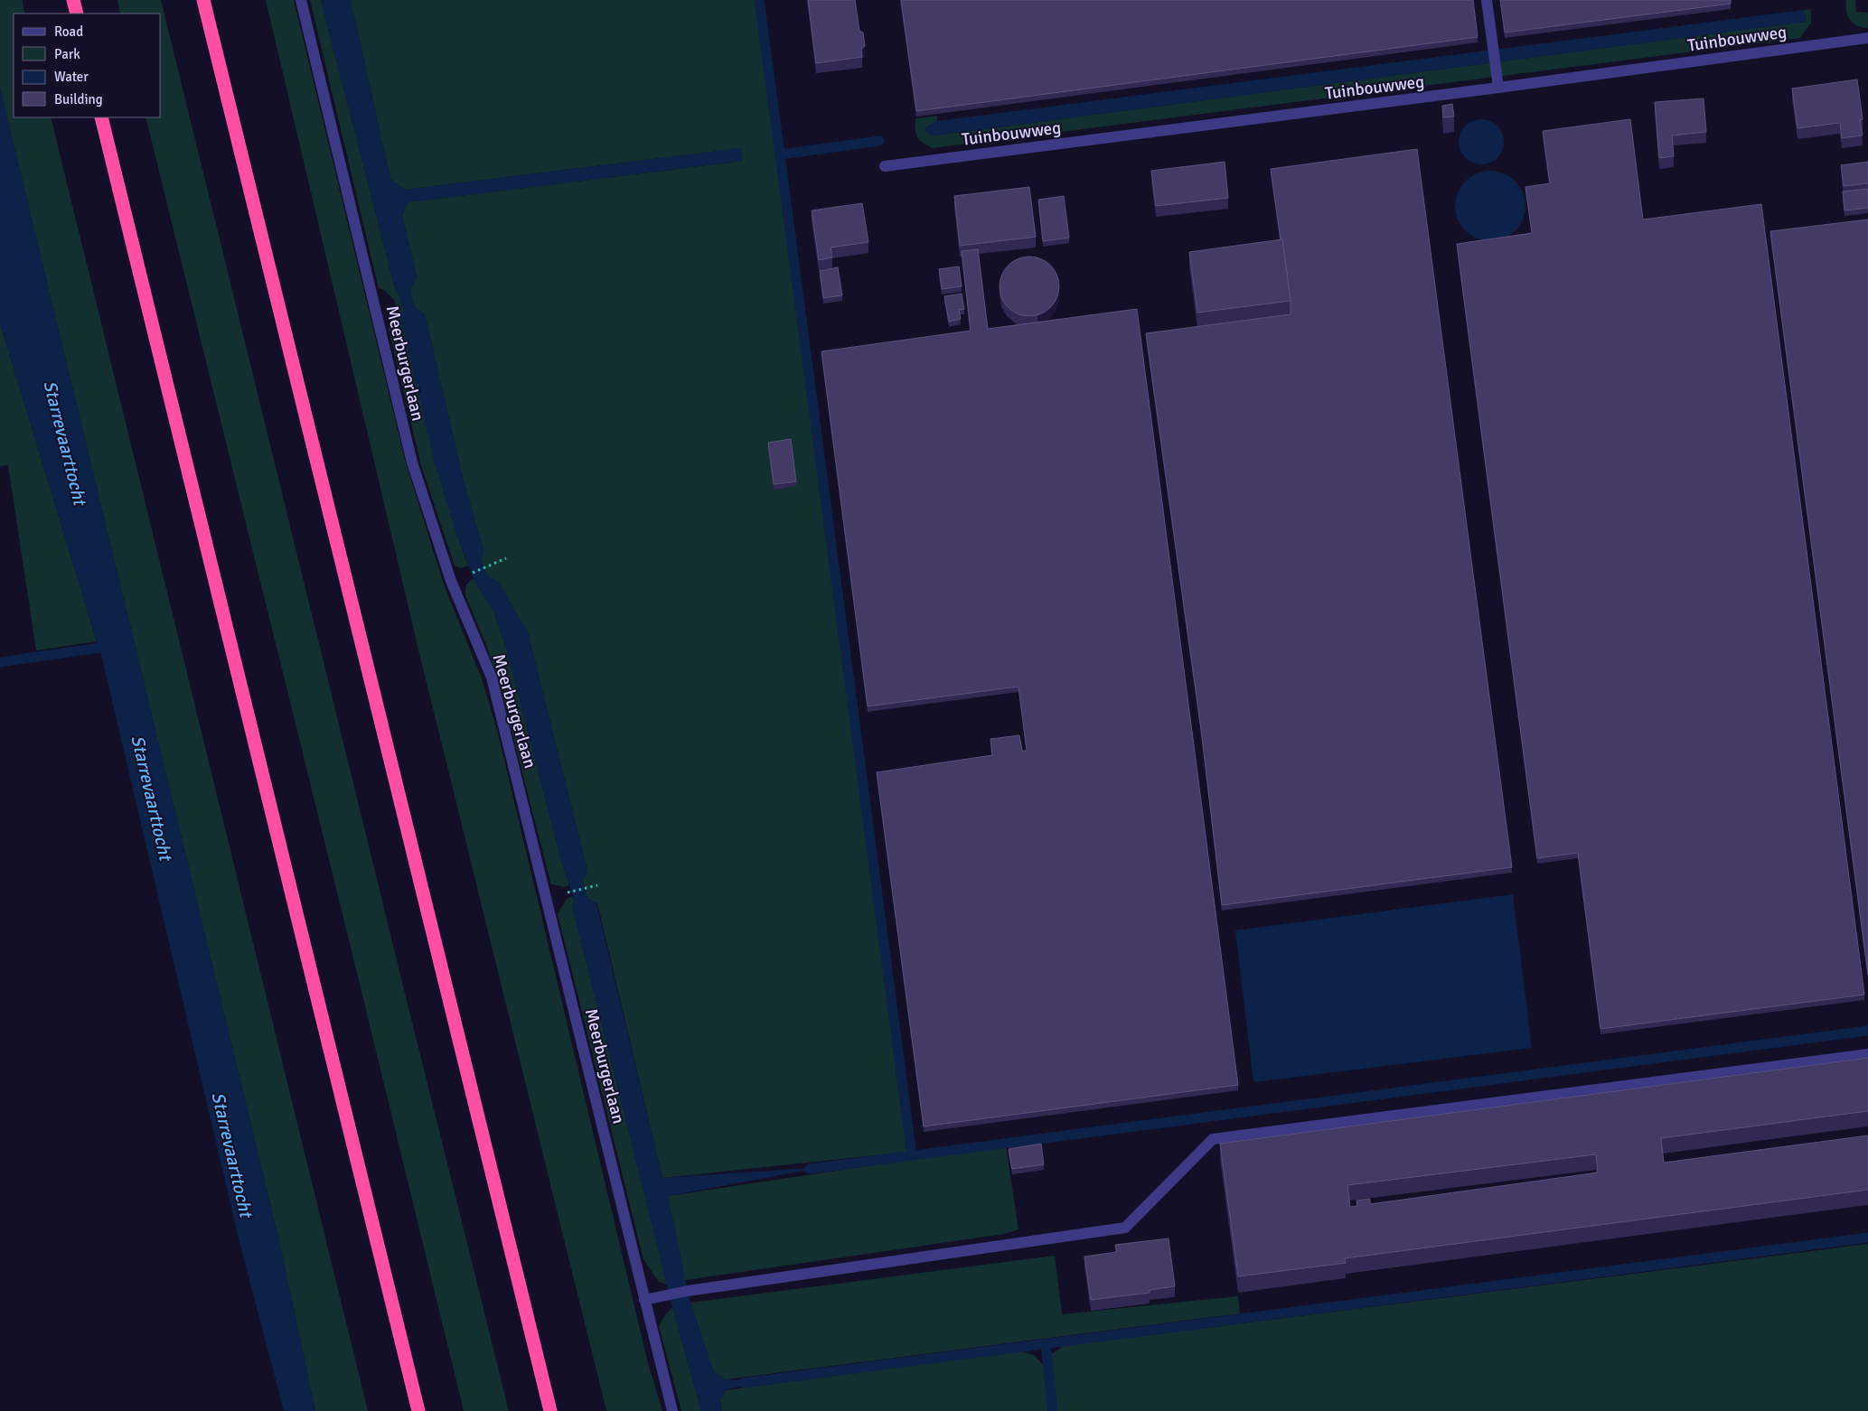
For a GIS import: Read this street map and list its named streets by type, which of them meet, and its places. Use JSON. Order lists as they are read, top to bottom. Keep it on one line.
{"streets":{"street":["Tuinbouwweg","Meerburgerlaan"]},"water":["Starrevaarttocht"],"legend":["Road","Park","Water","Building"]}
